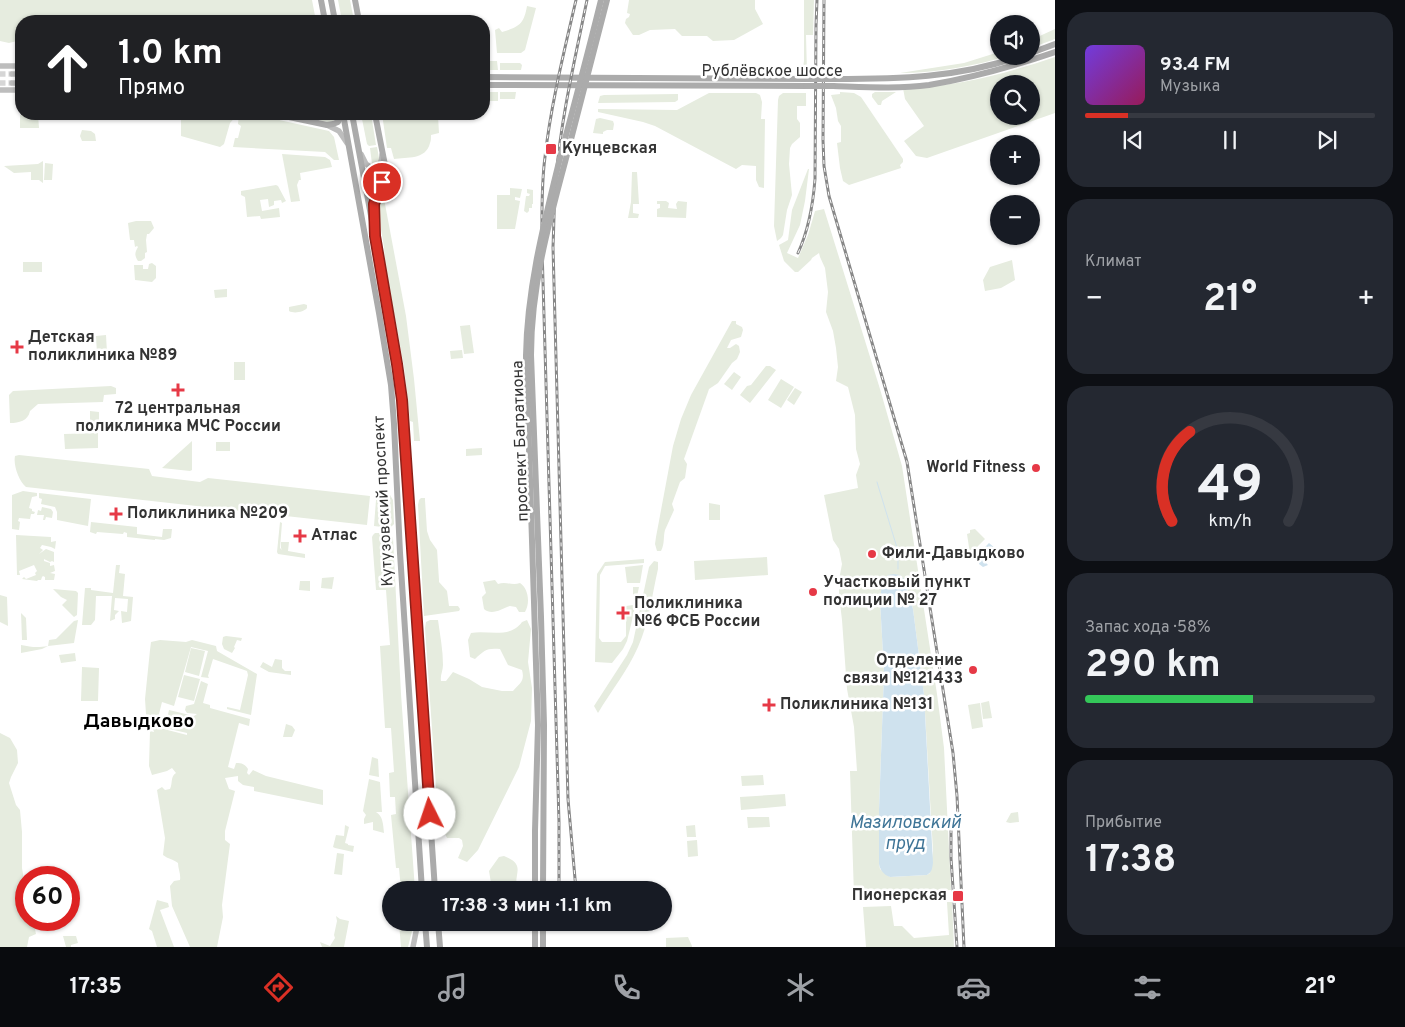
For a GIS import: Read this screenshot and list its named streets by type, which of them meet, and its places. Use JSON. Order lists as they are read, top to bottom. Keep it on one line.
{"streets":{"main road":["Рублёвское шоссе","проспект Багратиона","Кутузовский проспект"]},"districts":["Давыдково"],"water":["Мазиловский пруд"],"places":{"transit":["Кунцевская","Пионерская"],"health":["Детская поликлиника №89","72 центральная поликлиника МЧС России","Поликлиника №209","Атлас","Поликлиника №6 ФСБ России","Поликлиника №131"],"other":["World Fitness","Фили-Давыдково","Участковый пункт полиции № 27","Отделение связи №121433"]},"page":{"map_buttons":["+","−"],"turn":["1.0 km","Прямо"],"song":["93.4 FM","Музыка"],"tile":["Климат",["Запас хода · 58%","290 km"],["Прибытие","17:38"]],"heat":["−","21°","+"],"limit":"60","trip":"17:38 · 3 мин · 1.1 km","tabs":["17:35","21°"],"gauge":["49","km/h"]}}
